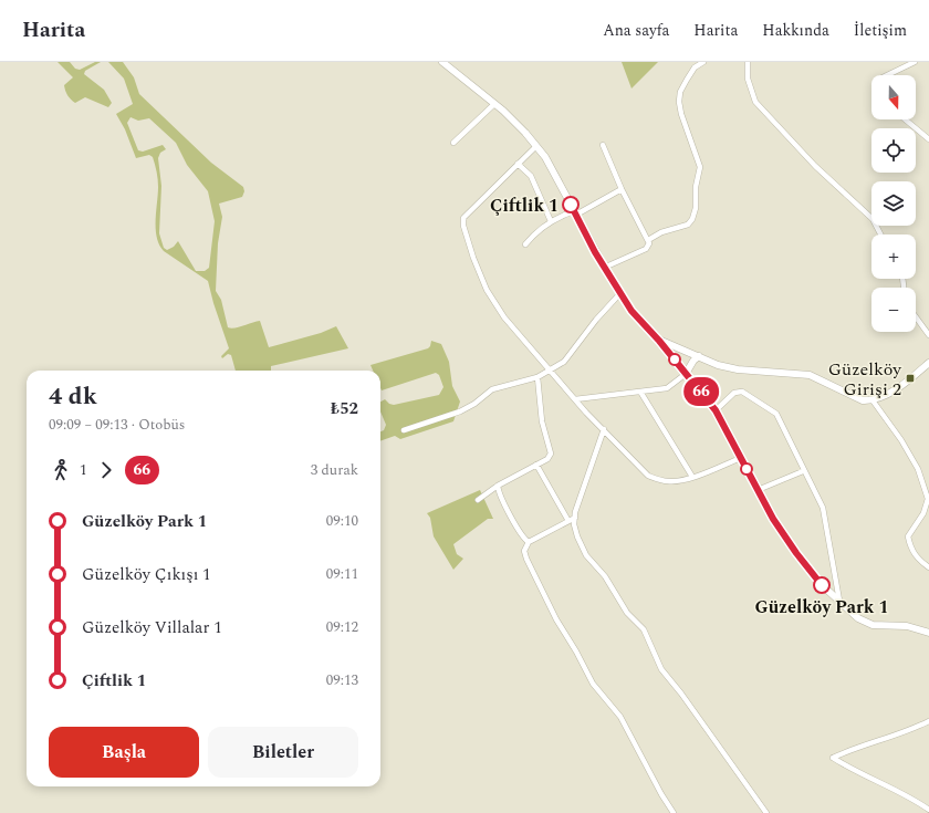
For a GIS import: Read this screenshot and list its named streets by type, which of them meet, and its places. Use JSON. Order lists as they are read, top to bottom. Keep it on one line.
{"places":{"other":["Çiftlik 1","Güzelköy Park 1"],"transit":["Güzelköy Girişi 2"]},"lines":["bus line 66"],"north":"bottom","page":{"header":"Harita","nav":["Ana sayfa","Harita","Hakkında","İletişim"],"on_map":"66","map_buttons":["+","−"],"heading":["4 dk","09:09 – 09:13 · Otobüs","₺52"],"legs":["1","66","3 durak"],"list":[{"name":"Güzelköy Park 1","value":"09:10"},{"name":"Güzelköy Çıkışı 1","value":"09:11"},{"name":"Güzelköy Villalar 1","value":"09:12"},{"name":"Çiftlik 1","value":"09:13"}],"buttons":["Başla","Biletler"]}}
